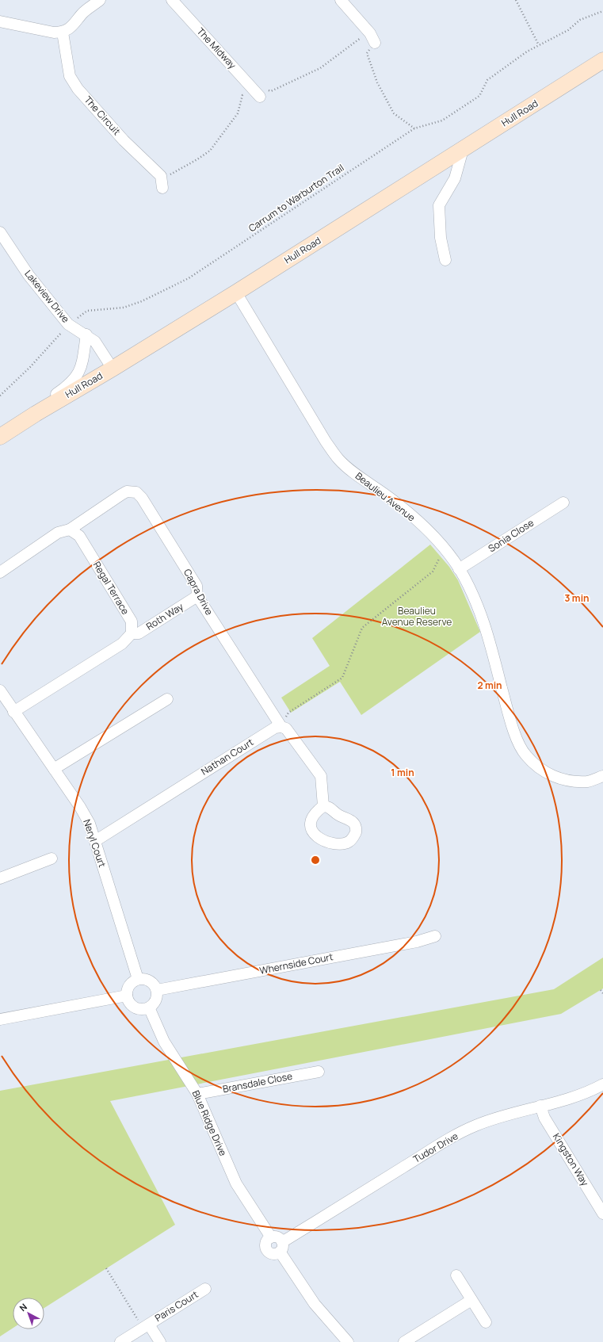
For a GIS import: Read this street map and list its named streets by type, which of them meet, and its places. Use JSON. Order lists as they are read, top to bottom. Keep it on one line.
{"streets":{"main road":["Hull Road"],"street":["The Midway","The Circuit","Lakeview Drive","Beaulieu Avenue","Sonia Close","Regal Terrace","Capra Drive","Roth Way","Nathan Court","Neryl Court","Whernside Court","Bransdale Close","Blue Ridge Drive","Tudor Drive","Kingston Way","Paris Court"],"path":["Carrum to Warburton Trail"]},"crossings":[["Hull Road","Lakeview Drive"],["Hull Road","Beaulieu Avenue"],["Carrum to Warburton Trail","Lakeview Drive"],["Beaulieu Avenue","Sonia Close"],["Regal Terrace","Capra Drive"],["Regal Terrace","Roth Way"],["Capra Drive","Roth Way"],["Capra Drive","Nathan Court"],["Nathan Court","Neryl Court"],["Neryl Court","Whernside Court"],["Neryl Court","Blue Ridge Drive"],["Whernside Court","Blue Ridge Drive"],["Bransdale Close","Blue Ridge Drive"],["Blue Ridge Drive","Tudor Drive"],["Tudor Drive","Kingston Way"]],"parks":["Beaulieu Avenue Reserve"],"north":"top left","rings":["3 min","2 min","1 min"]}
